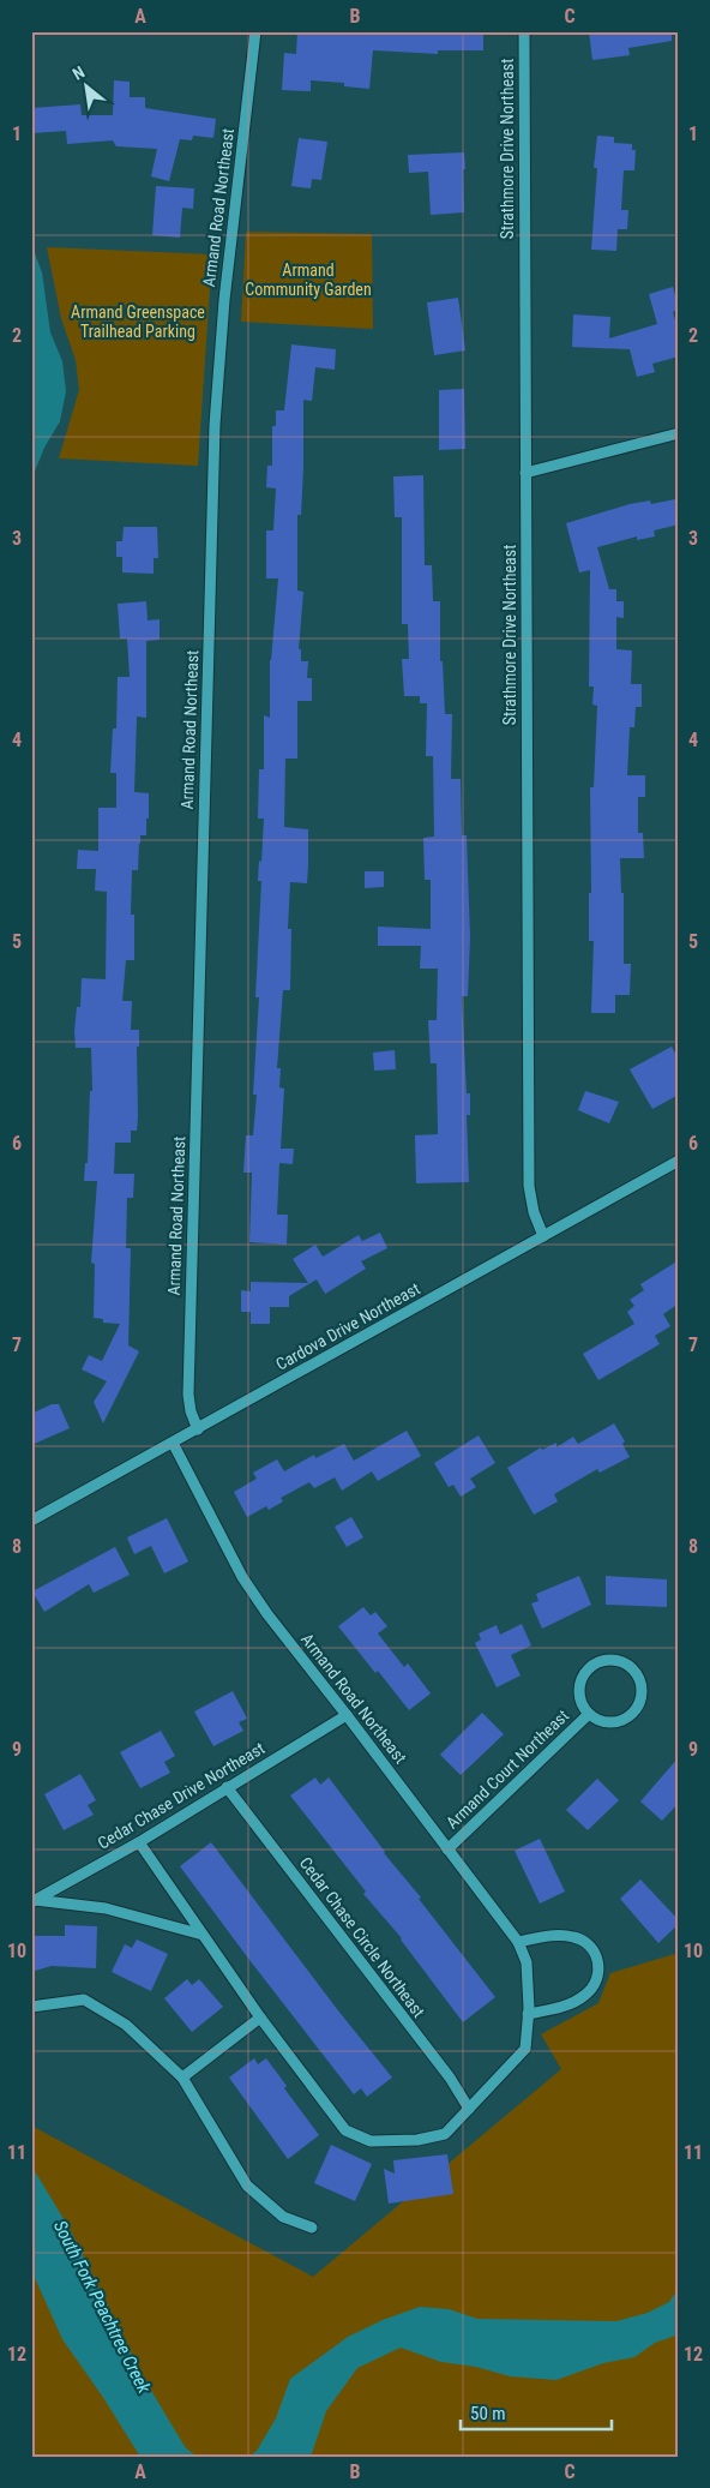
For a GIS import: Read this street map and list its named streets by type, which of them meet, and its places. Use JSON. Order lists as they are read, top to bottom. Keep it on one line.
{"streets":{"street":["Strathmore Drive Northeast","Armand Road Northeast","Cardova Drive Northeast","Armand Court Northeast","Cedar Chase Drive Northeast","Cedar Chase Circle Northeast"]},"crossings":[["Strathmore Drive Northeast","Cardova Drive Northeast"],["Armand Road Northeast","Cardova Drive Northeast"],["Armand Road Northeast","Armand Court Northeast"],["Armand Road Northeast","Cedar Chase Drive Northeast"],["Cedar Chase Drive Northeast","Cedar Chase Circle Northeast"]],"water":["South Fork Peachtree Creek"],"parks":["Armand Community Garden","Armand Greenspace Trailhead Parking"],"scale_bar":"50 m","north":"top left","grid":{"columns":["A","B","C"],"rows":["1","2","3","4","5","6","7","8","9","10","11","12"]}}
